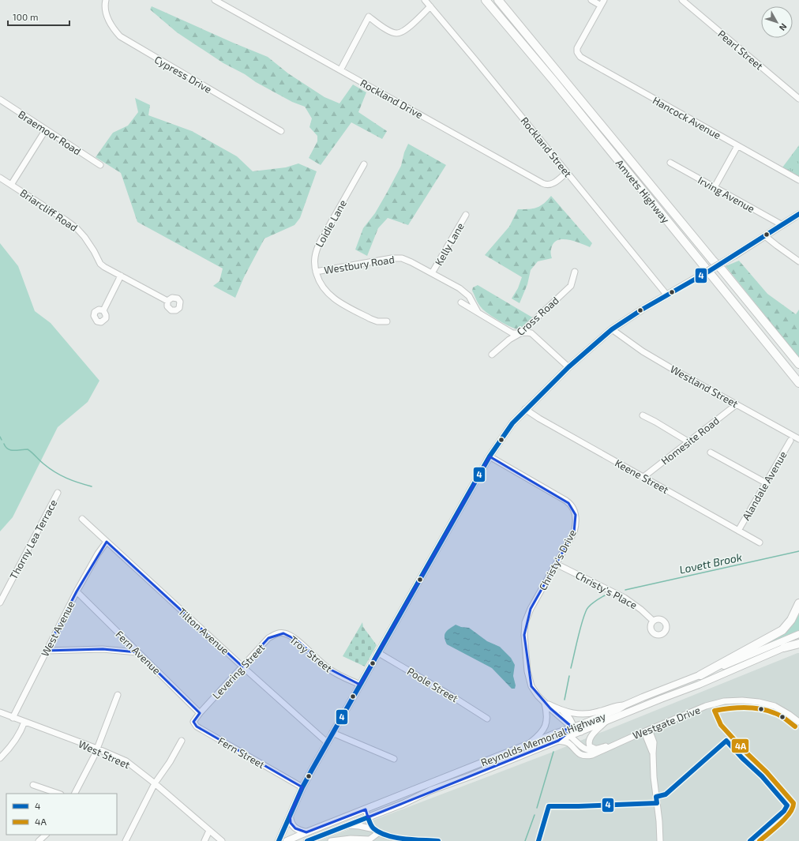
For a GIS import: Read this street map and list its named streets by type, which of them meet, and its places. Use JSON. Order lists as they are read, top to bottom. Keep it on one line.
{"streets":{"highway":["Amvets Highway"],"main road":["Reynolds Memorial Highway"],"street":["Pearl Street","Cypress Drive","Rockland Drive","Hancock Avenue","Braemoor Road","Rockland Street","Irving Avenue","Briarcliff Road","Loidie Lane","Kelly Lane","Westbury Road","Cross Road","Westland Street","Homesite Road","Keene Street","Alandale Avenue","Thorny Lea Terrace","Christy's Drive","Christy's Place","West Avenue","Tilton Avenue","Fern Avenue","Troy Street","Levering Street","Poole Street","Westgate Drive","Fern Street","West Street"]},"crossings":[["Rockland Drive","Rockland Street"],["Loidie Lane","Westbury Road"],["Kelly Lane","Westbury Road"],["Westland Street","Homesite Road"],["Homesite Road","Keene Street"],["Keene Street","Alandale Avenue"],["Christy's Drive","Christy's Place"],["Christy's Drive","Reynolds Memorial Highway"],["West Avenue","Tilton Avenue"],["West Avenue","Fern Avenue"],["West Avenue","West Street"],["Tilton Avenue","Levering Street"],["Fern Avenue","Levering Street"],["Fern Avenue","Fern Street"],["Troy Street","Levering Street"],["Levering Street","Fern Street"],["Westgate Drive","Reynolds Memorial Highway"]],"water":["Lovett Brook"],"lines":["transit line 4","transit line 4A"],"legend":["4","4A"],"scale_bar":"100 m","north":"bottom right"}
